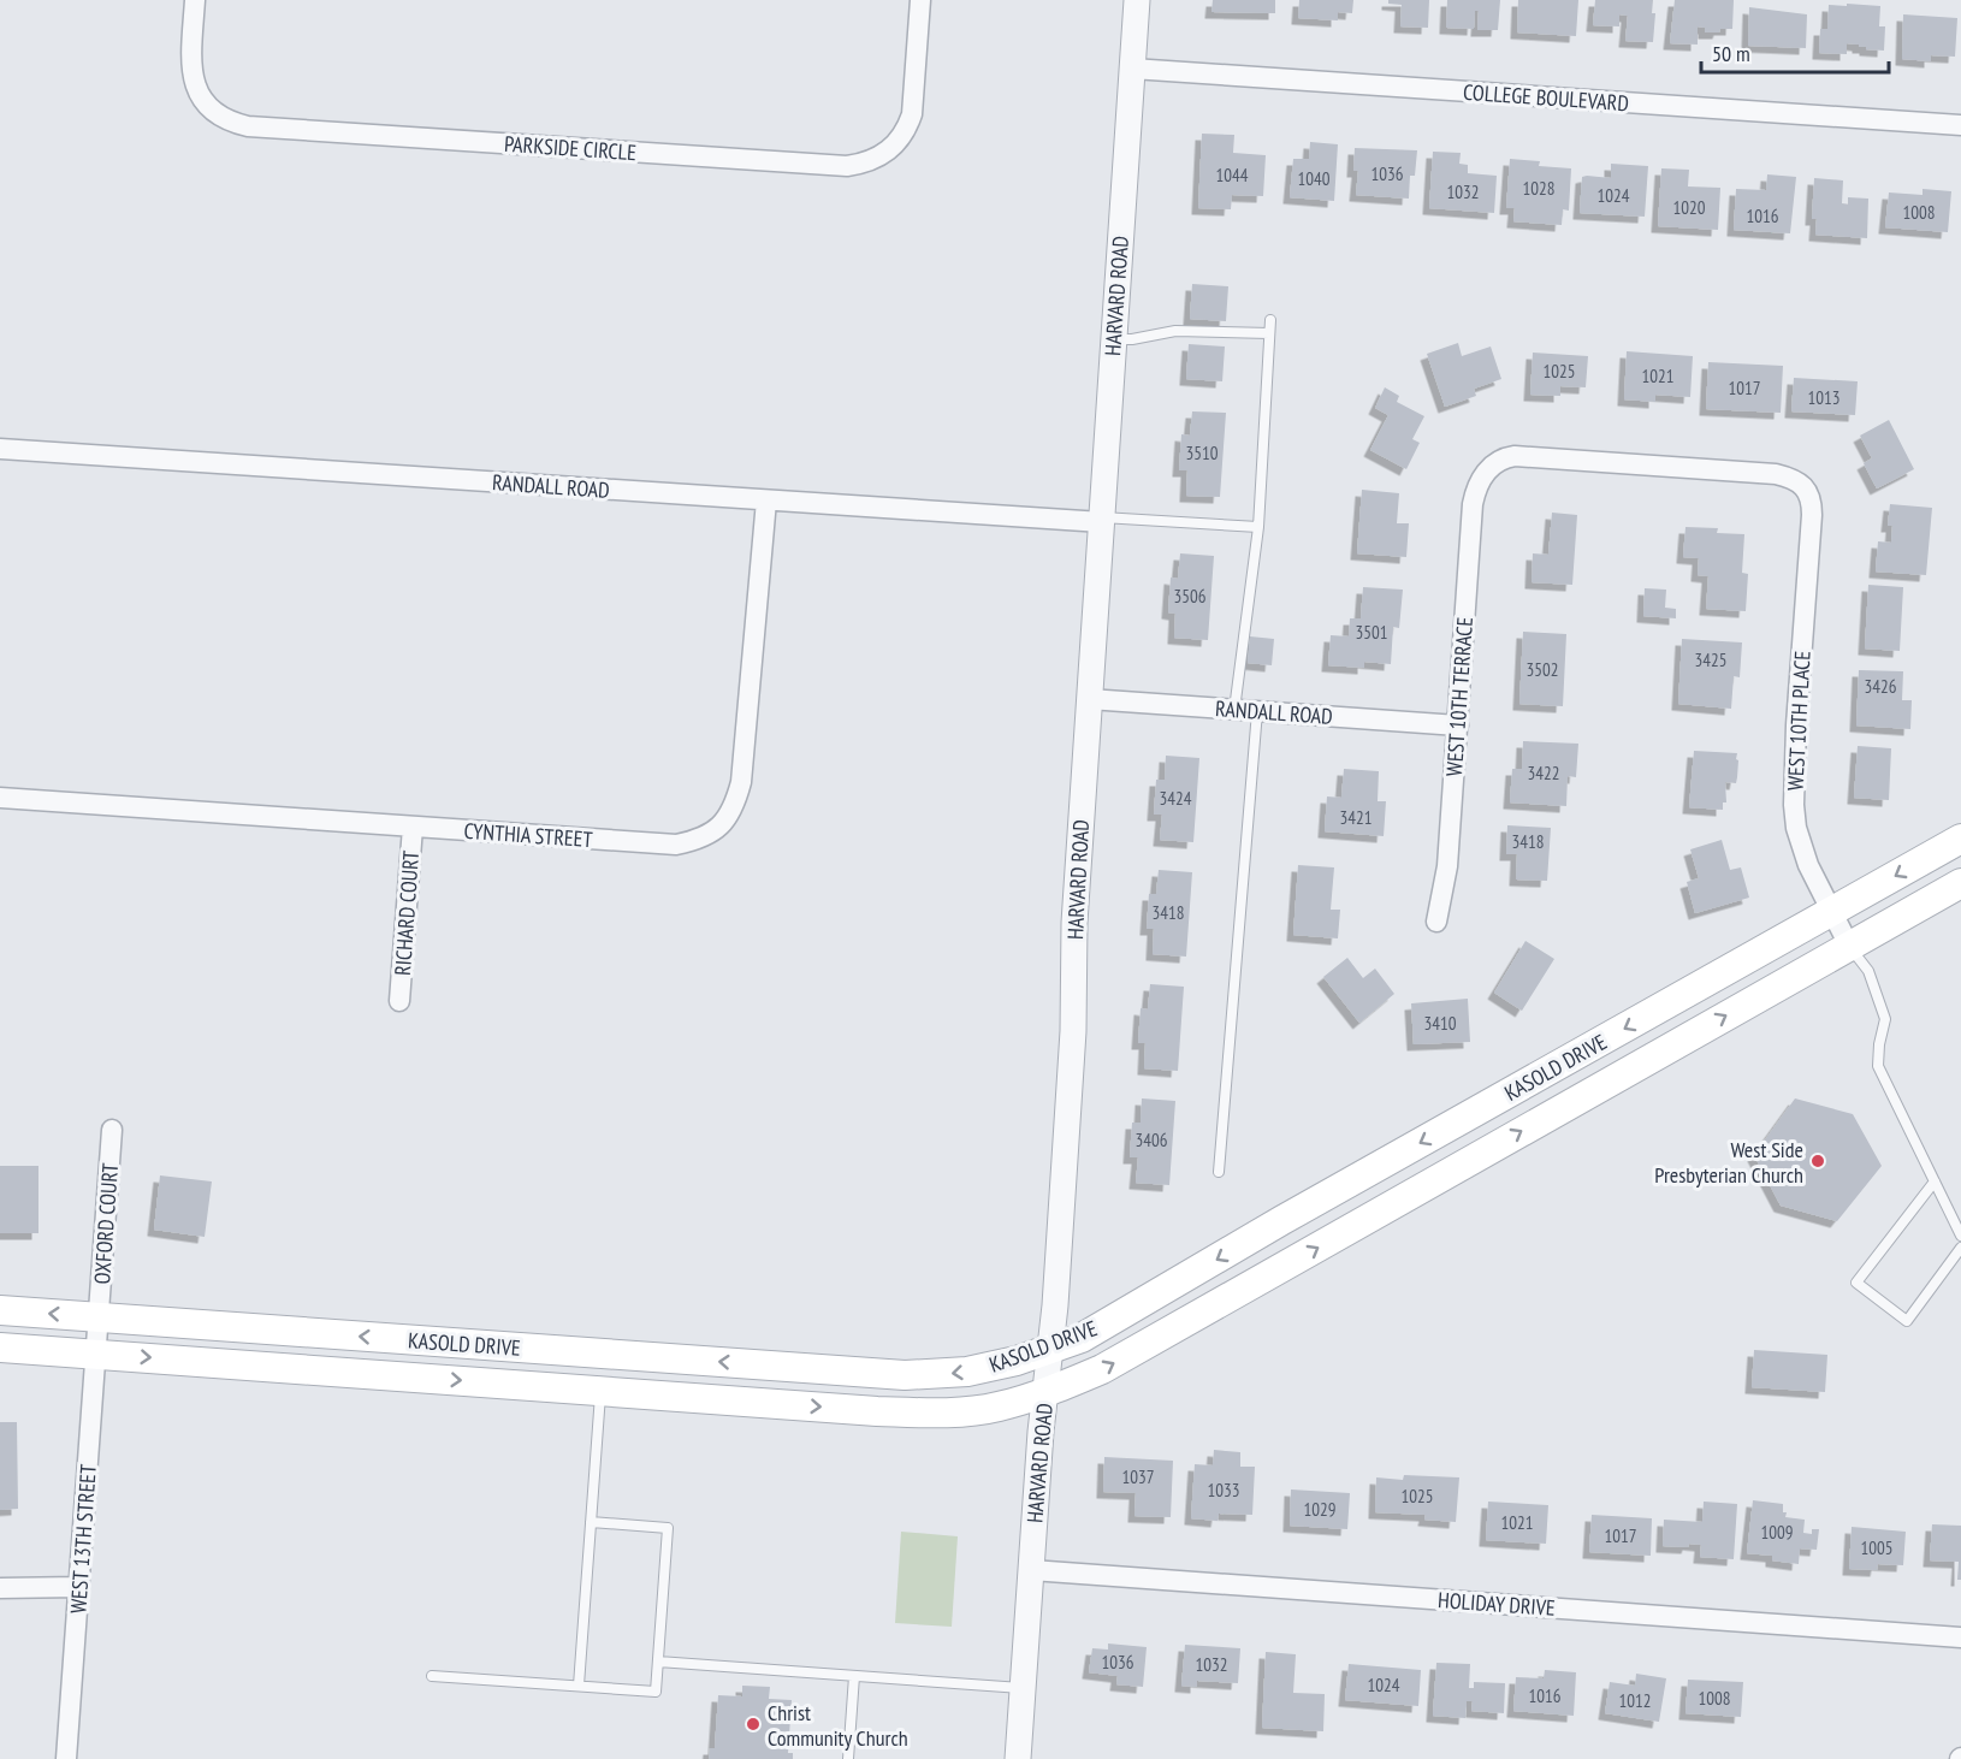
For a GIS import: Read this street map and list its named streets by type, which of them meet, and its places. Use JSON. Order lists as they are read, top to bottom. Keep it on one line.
{"streets":{"main road":["KASOLD DRIVE"],"street":["COLLEGE BOULEVARD","PARKSIDE CIRCLE","HARVARD ROAD","RANDALL ROAD","WEST 10TH TERRACE","WEST 10TH PLACE","CYNTHIA STREET","RICHARD COURT","OXFORD COURT","WEST 13TH STREET","HOLIDAY DRIVE"]},"crossings":[["COLLEGE BOULEVARD","HARVARD ROAD"],["HARVARD ROAD","RANDALL ROAD"],["HARVARD ROAD","KASOLD DRIVE"],["HARVARD ROAD","HOLIDAY DRIVE"],["RANDALL ROAD","WEST 10TH TERRACE"],["RANDALL ROAD","CYNTHIA STREET"],["WEST 10TH TERRACE","WEST 10TH PLACE"],["WEST 10TH PLACE","KASOLD DRIVE"],["CYNTHIA STREET","RICHARD COURT"],["KASOLD DRIVE","OXFORD COURT"],["KASOLD DRIVE","WEST 13TH STREET"],["OXFORD COURT","WEST 13TH STREET"]],"places":["West Side Presbyterian Church","Christ Community Church"],"house_numbers":["1036","1044","1040","1028","1032","1024","1020","1008","1016","1025","1021","1017","1013","3510","3506","3501","3425","3502","3426","3422","3424","3421","3418","3418","3410","3406","1037","1033","1025","1029","1021","1009","1017","1005","1036","1032","1024","1016","1008","1012"],"scale_bar":"50 m"}
